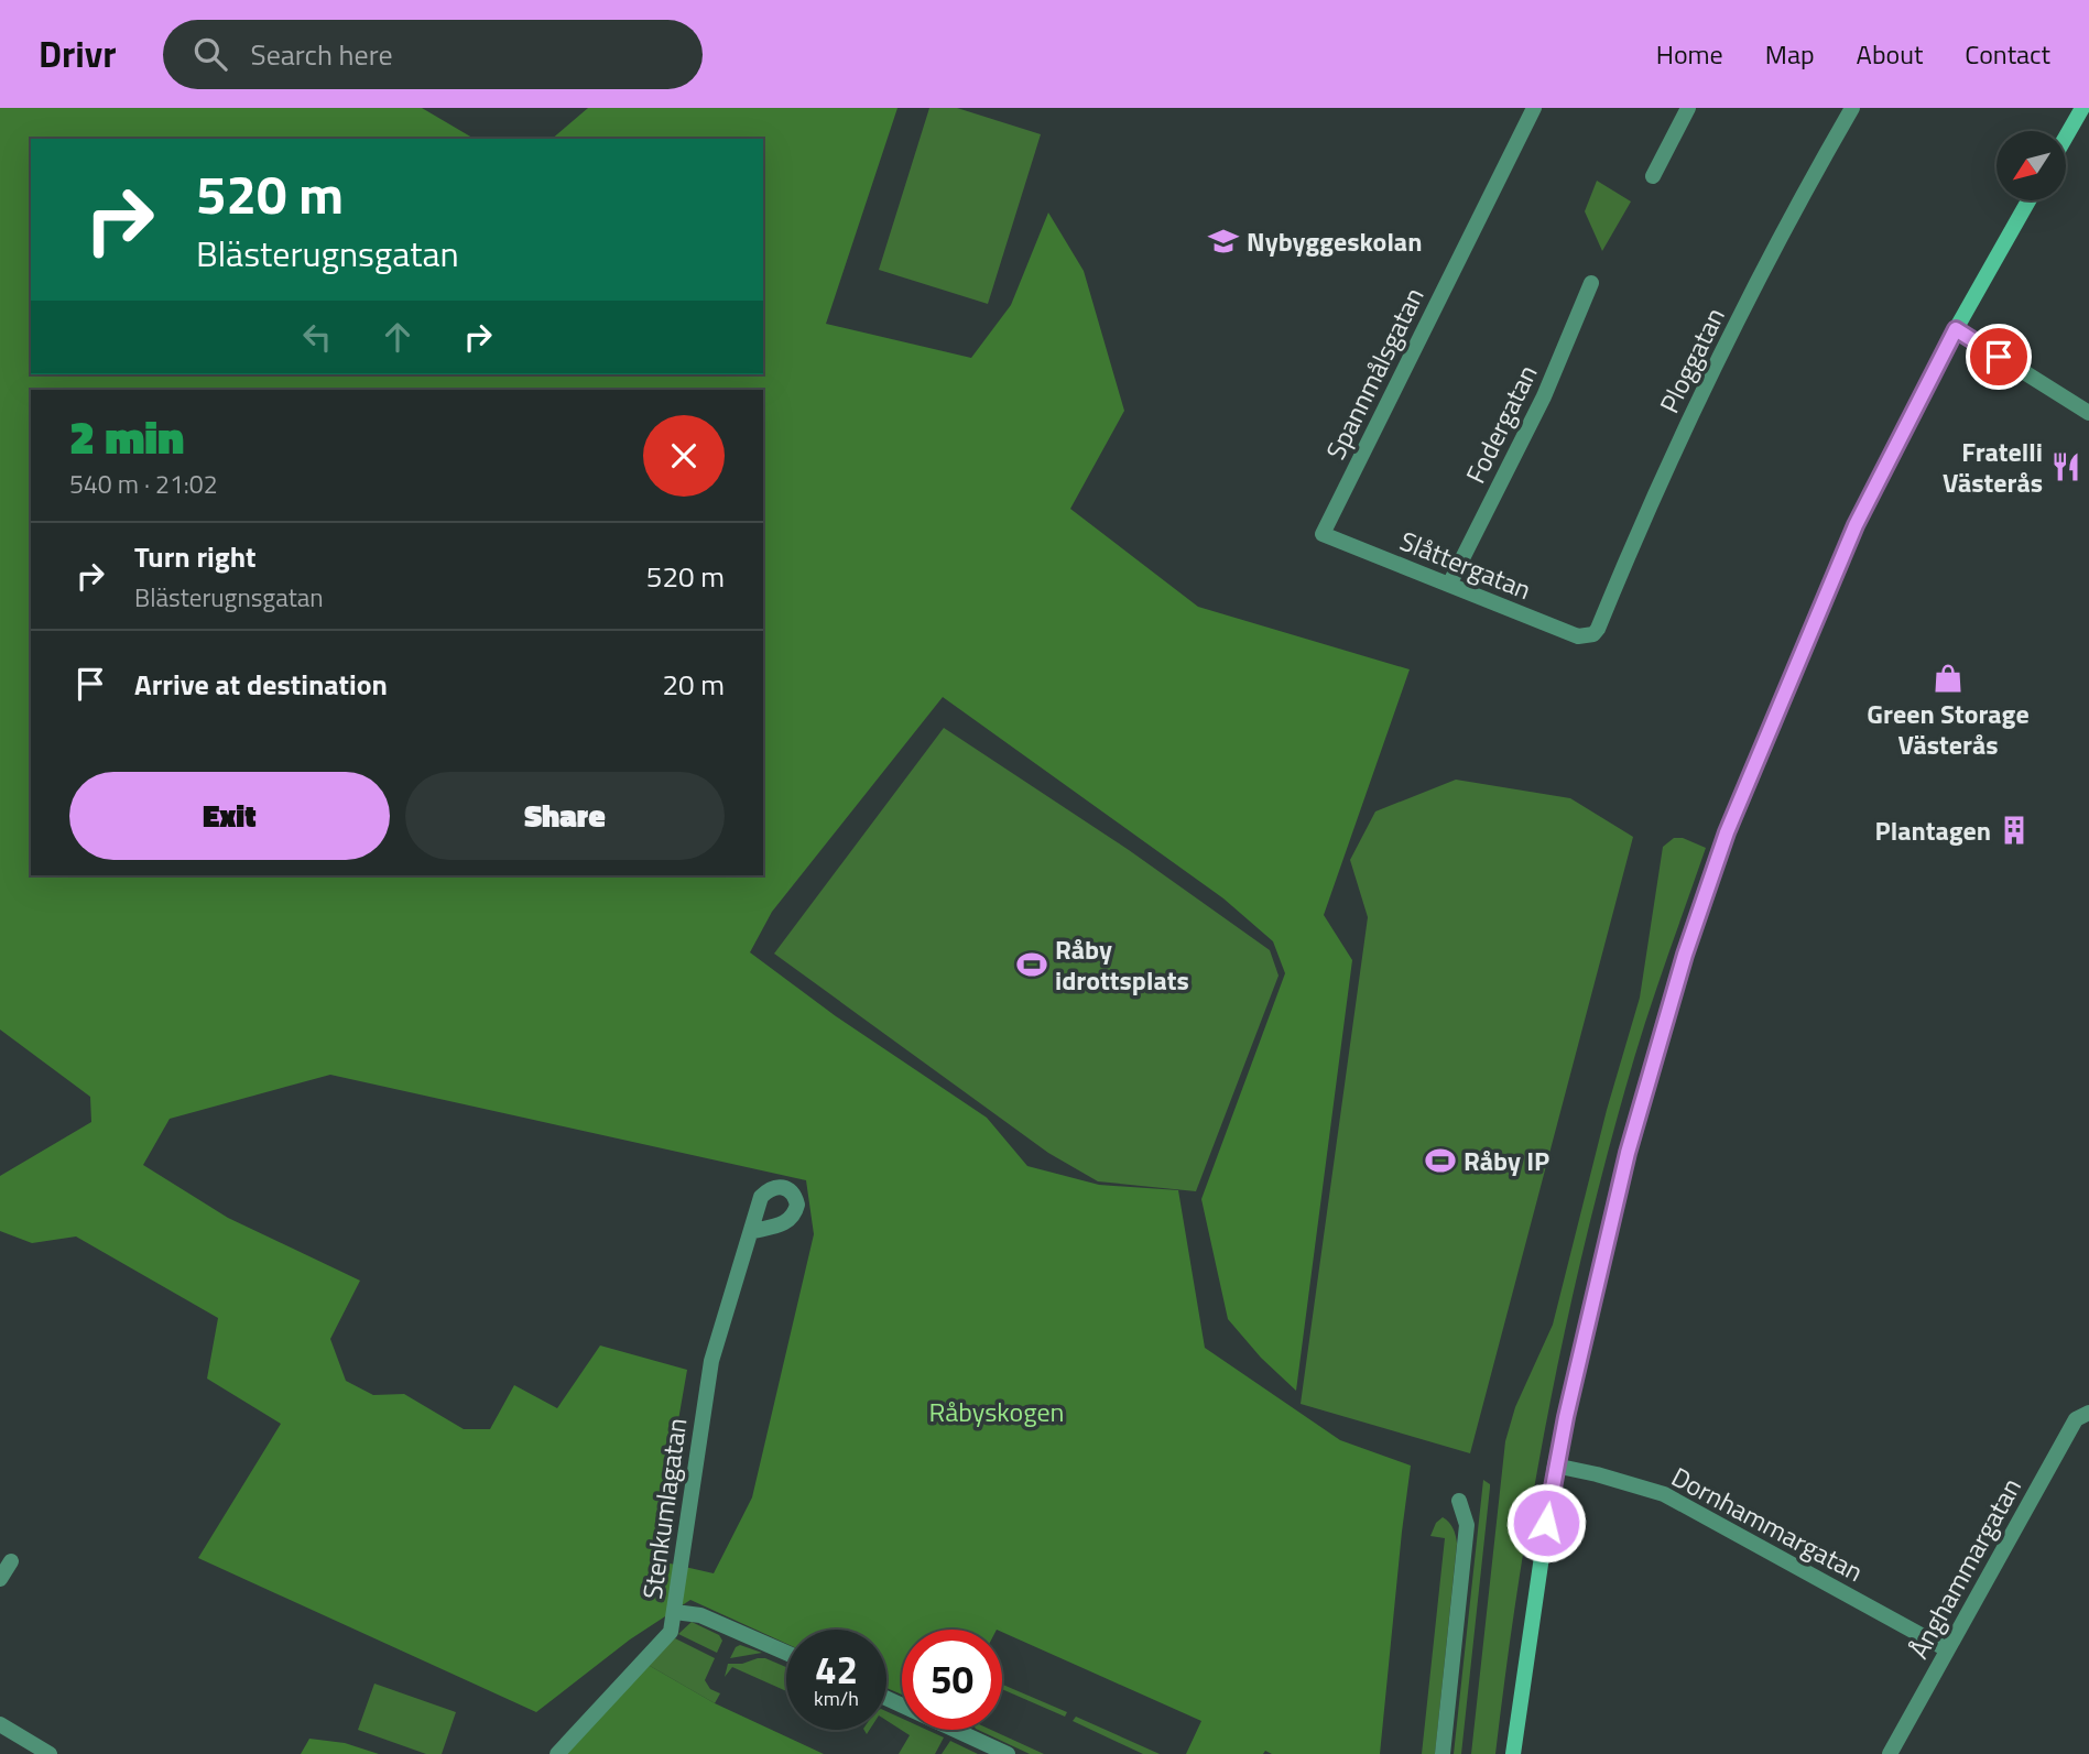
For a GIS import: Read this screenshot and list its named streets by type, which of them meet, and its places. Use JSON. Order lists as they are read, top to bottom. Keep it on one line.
{"streets":{"street":["Ploggatan","Spannmålsgatan","Fodergatan","Slåttergatan","Stenkumlagatan","Dornhammargatan","Ånghammargatan"]},"crossings":[["Ploggatan","Slåttergatan"],["Spannmålsgatan","Slåttergatan"],["Fodergatan","Slåttergatan"],["Dornhammargatan","Ånghammargatan"]],"parks":["Råbyskogen"],"places":{"school or university":["Nybyggeskolan"],"restaurant":["Fratelli Västerås"],"shop":["Green Storage Västerås"],"building":["Plantagen"],"sports":["Råby idrottsplats","Råby IP"]},"north":"bottom left","page":{"header":"Drivr","search":"Search here","nav":["Home","Map","About","Contact"],"turn":["520 m","Blästerugnsgatan"],"heading":["2 min","540 m · 21:02"],"list":[{"name":"Turn right","note":"Blästerugnsgatan","value":"520 m"},{"name":"Arrive at destination","value":"20 m"}],"buttons":["Exit","Share"],"speed":"42 km/h","limit":"50"}}
